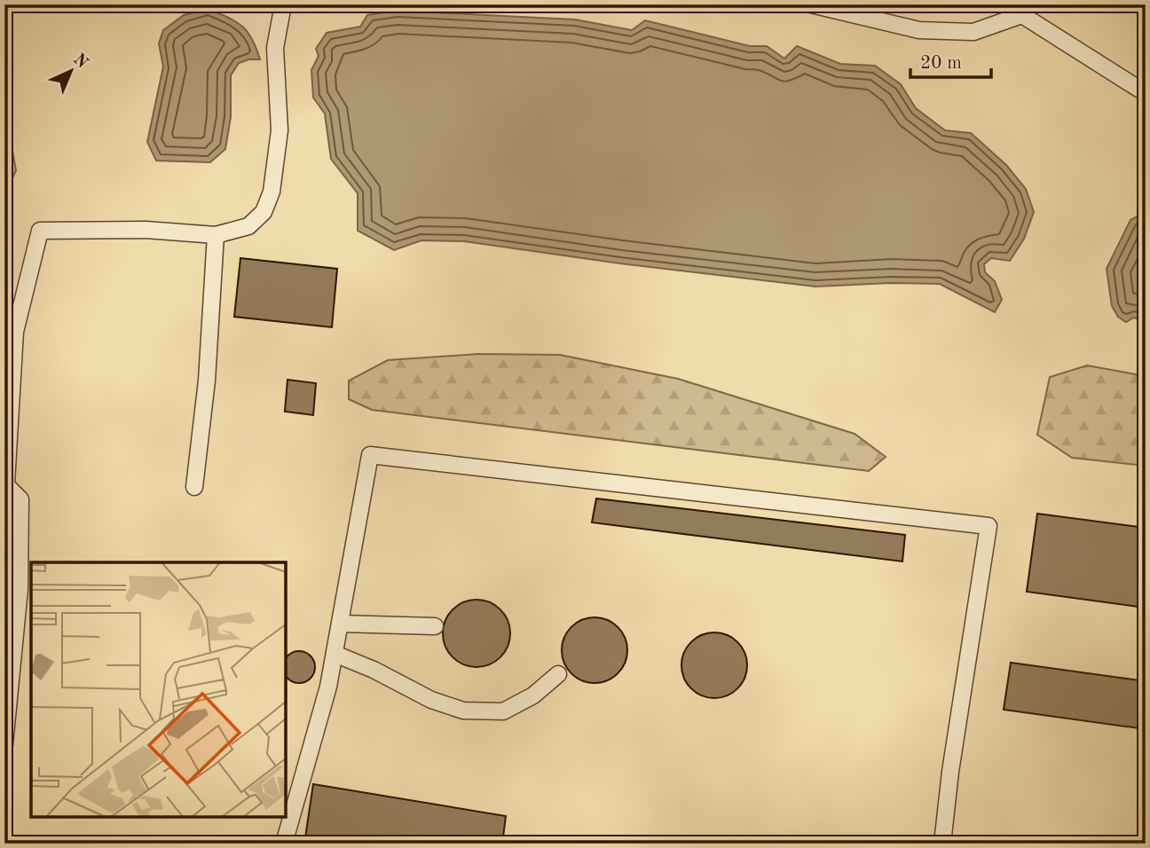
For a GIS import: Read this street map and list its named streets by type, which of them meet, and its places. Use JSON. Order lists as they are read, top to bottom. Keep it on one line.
{"scale_bar":"20 m","north":"top right"}
